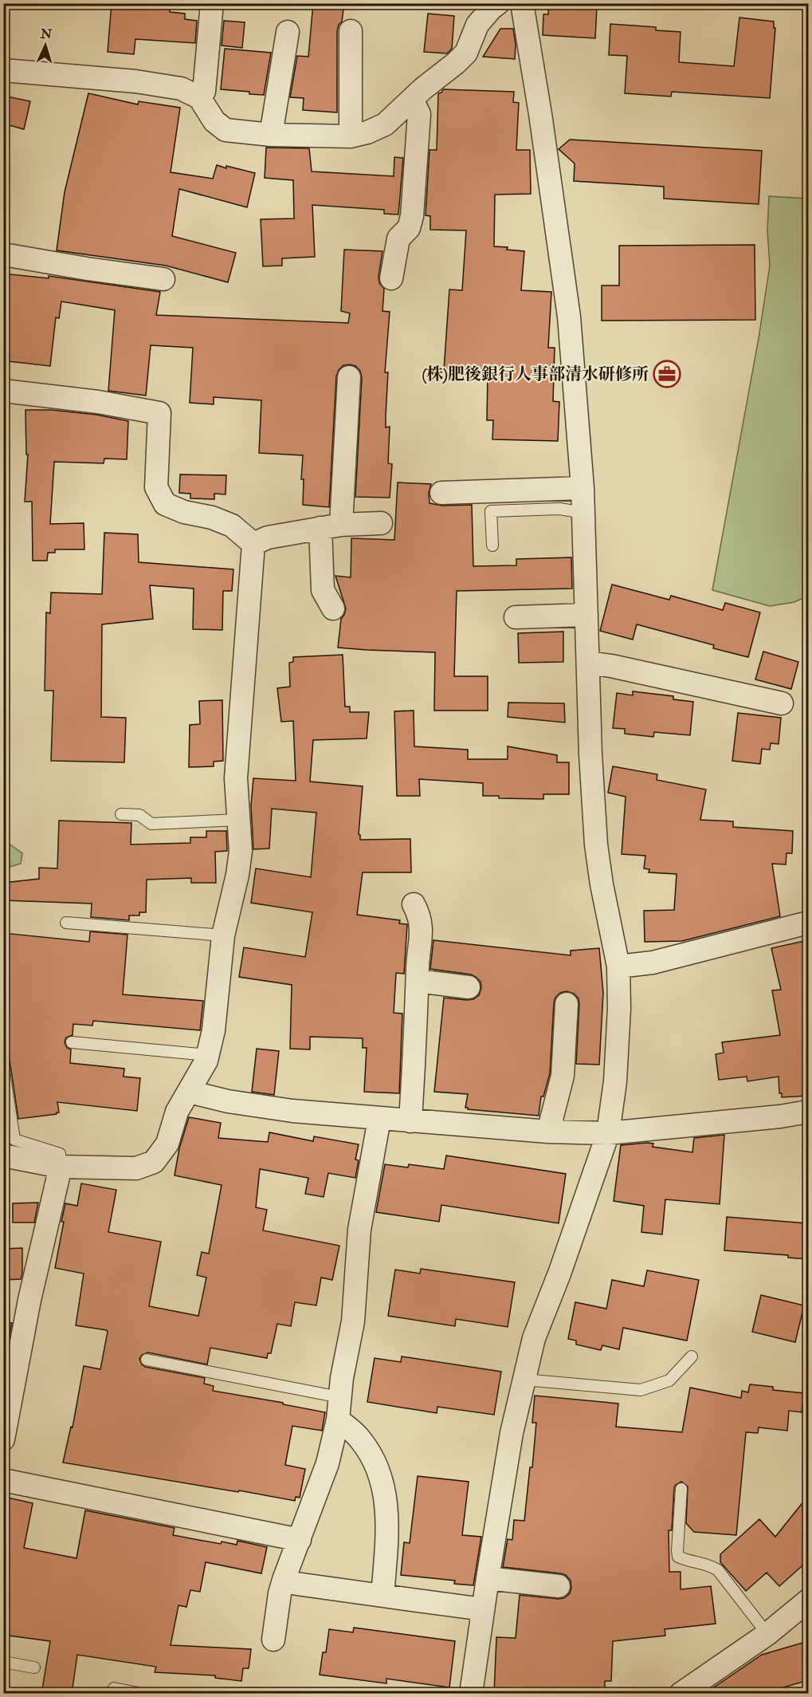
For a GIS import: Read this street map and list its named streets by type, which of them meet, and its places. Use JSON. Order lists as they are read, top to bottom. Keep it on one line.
{"places":{"office":["(株)肥後銀行人事部清水研修所"]},"north":"top"}
